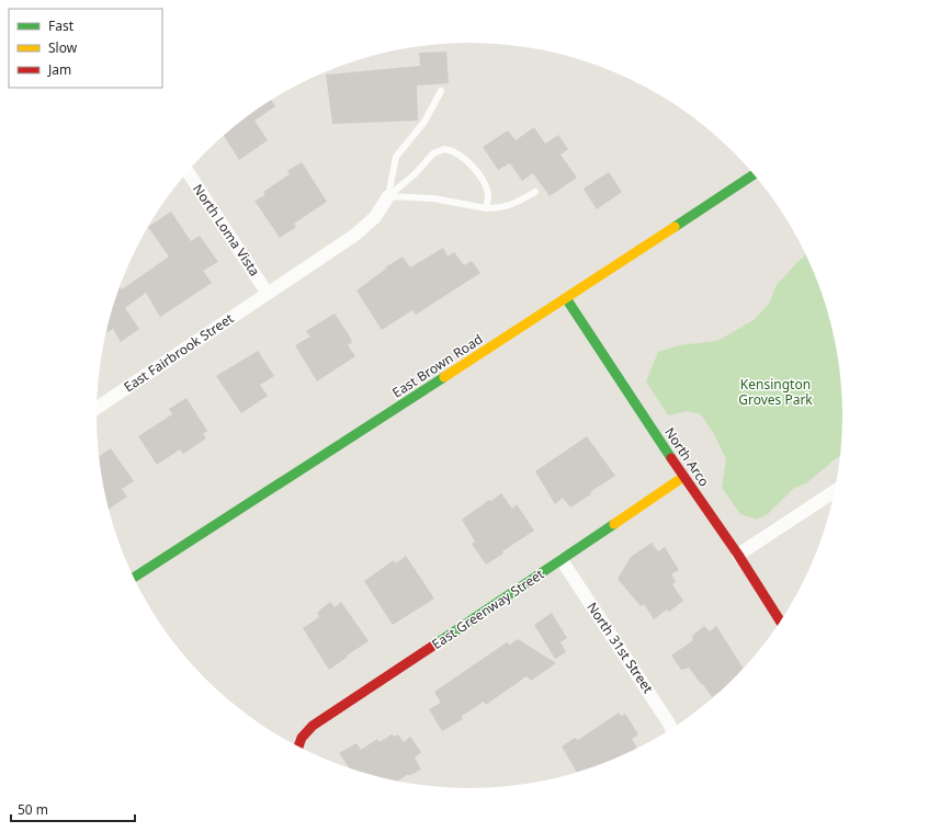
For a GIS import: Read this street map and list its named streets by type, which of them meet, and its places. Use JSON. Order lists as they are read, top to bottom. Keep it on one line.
{"streets":{"street":["North Loma Vista","East Fairbrook Street","East Brown Road","North Arco","East Greenway Street","North 31st Street"]},"crossings":[["North Loma Vista","East Fairbrook Street"],["East Brown Road","North Arco"],["North Arco","East Greenway Street"],["East Greenway Street","North 31st Street"]],"parks":["Kensington Groves Park"],"legend":["Fast","Slow","Jam"],"scale_bar":"50 m"}
